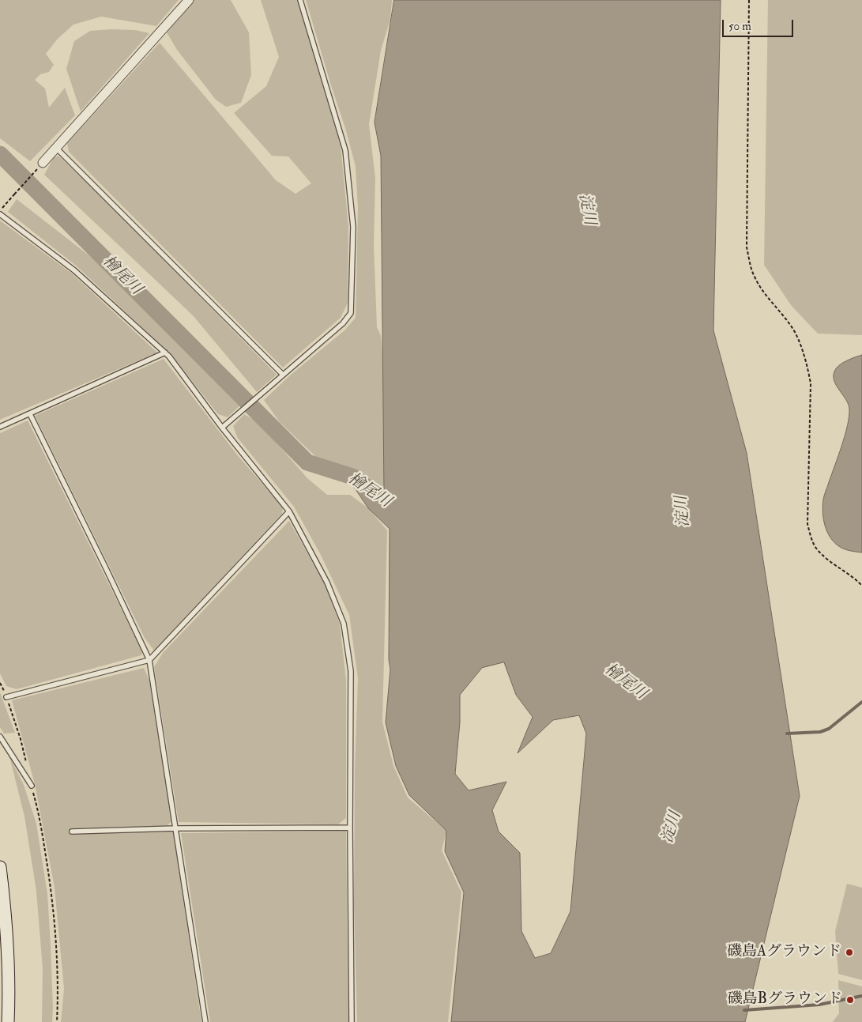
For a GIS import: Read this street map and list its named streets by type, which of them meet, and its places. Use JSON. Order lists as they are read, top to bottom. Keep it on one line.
{"water":["淀川","檜尾川"],"places":["磯島Aグラウンド","磯島Bグラウンド"],"scale_bar":"50 m"}
